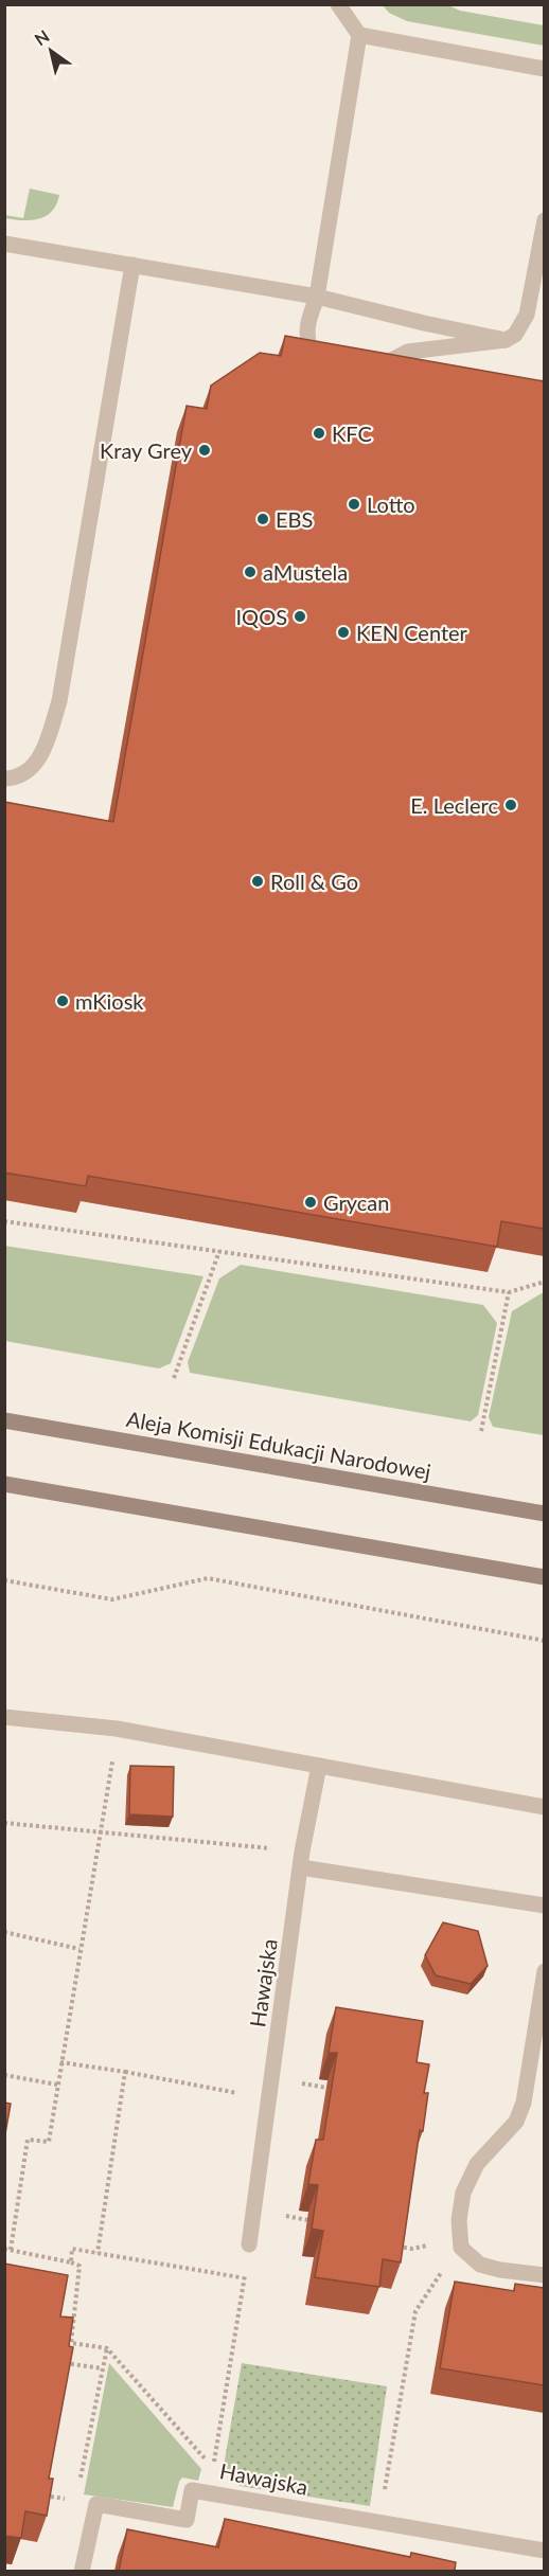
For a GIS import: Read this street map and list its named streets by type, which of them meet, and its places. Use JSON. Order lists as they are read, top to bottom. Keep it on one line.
{"streets":{"main road":["Aleja Komisji Edukacji Narodowej"],"street":["Hawajska"]},"places":["KFC","Kray Grey","Lotto","EBS","aMustela","IQOS","KEN Center","E. Leclerc","Roll & Go","mKiosk","Grycan"],"north":"top left"}
